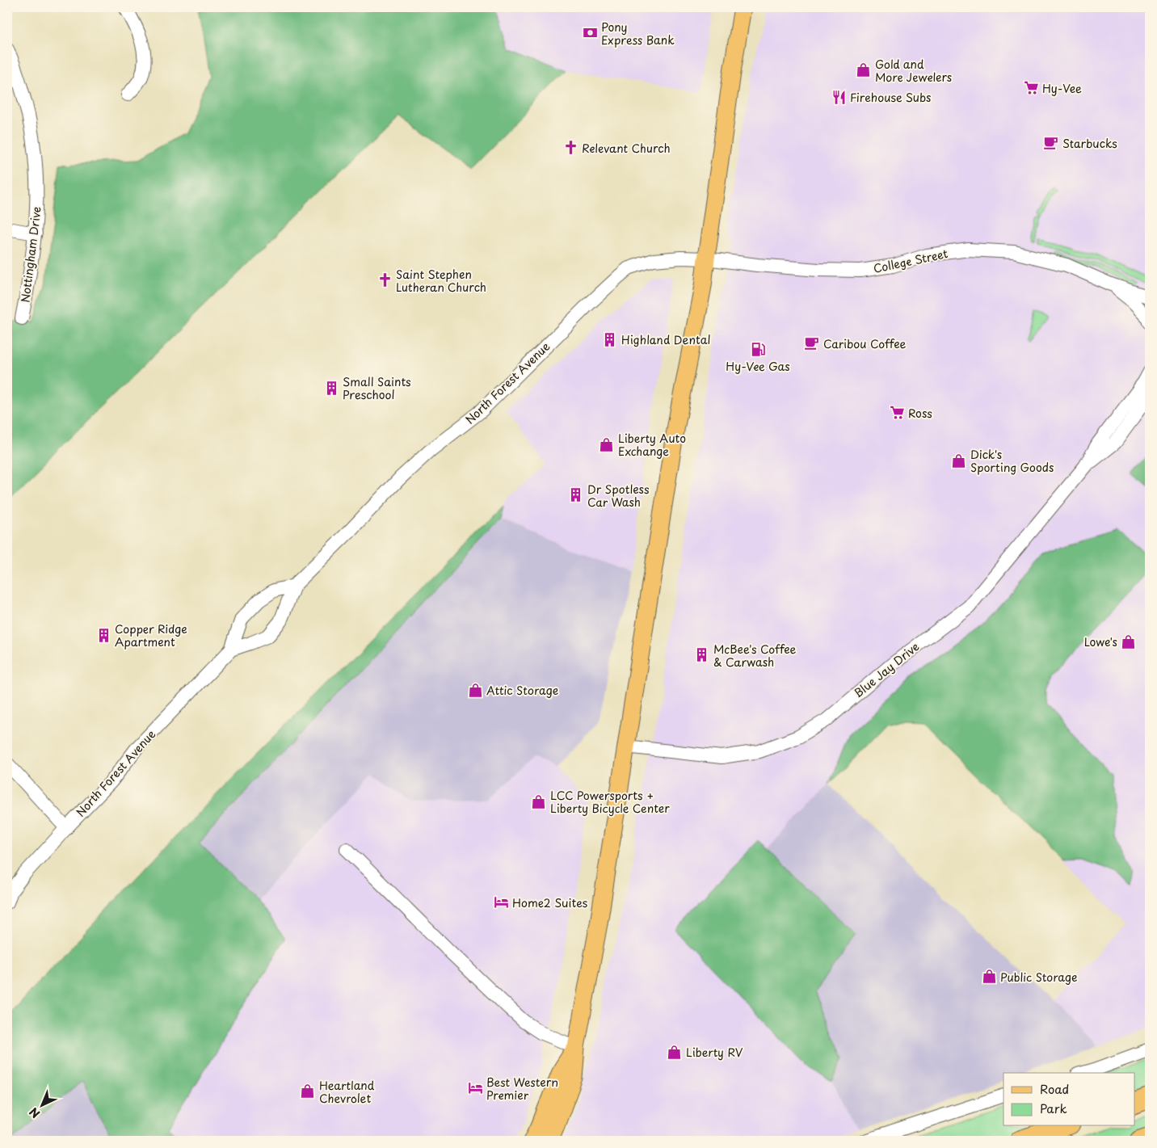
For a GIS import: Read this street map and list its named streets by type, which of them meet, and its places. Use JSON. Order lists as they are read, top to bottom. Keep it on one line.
{"streets":{"street":["Nottingham Drive","College Street","North Forest Avenue","Blue Jay Drive"]},"crossings":[["College Street","North Forest Avenue"]],"places":{"bank":["Pony Express Bank"],"shop":["Gold and More Jewelers","Liberty Auto Exchange","Dick's Sporting Goods","Lowe's","Attic Storage","LCC Powersports + Liberty Bicycle Center","Public Storage","Liberty RV","Heartland Chevrolet"],"supermarket":["Hy-Vee","Ross"],"restaurant":["Firehouse Subs"],"cafe":["Starbucks","Caribou Coffee"],"church":["Relevant Church","Saint Stephen Lutheran Church"],"building":["Highland Dental","Small Saints Preschool","Dr Spotless Car Wash","Copper Ridge Apartment","McBee's Coffee & Carwash"],"fuel station":["Hy-Vee Gas"],"hotel":["Home2 Suites","Best Western Premier"]},"legend":["Road","Park"],"north":"bottom left"}
